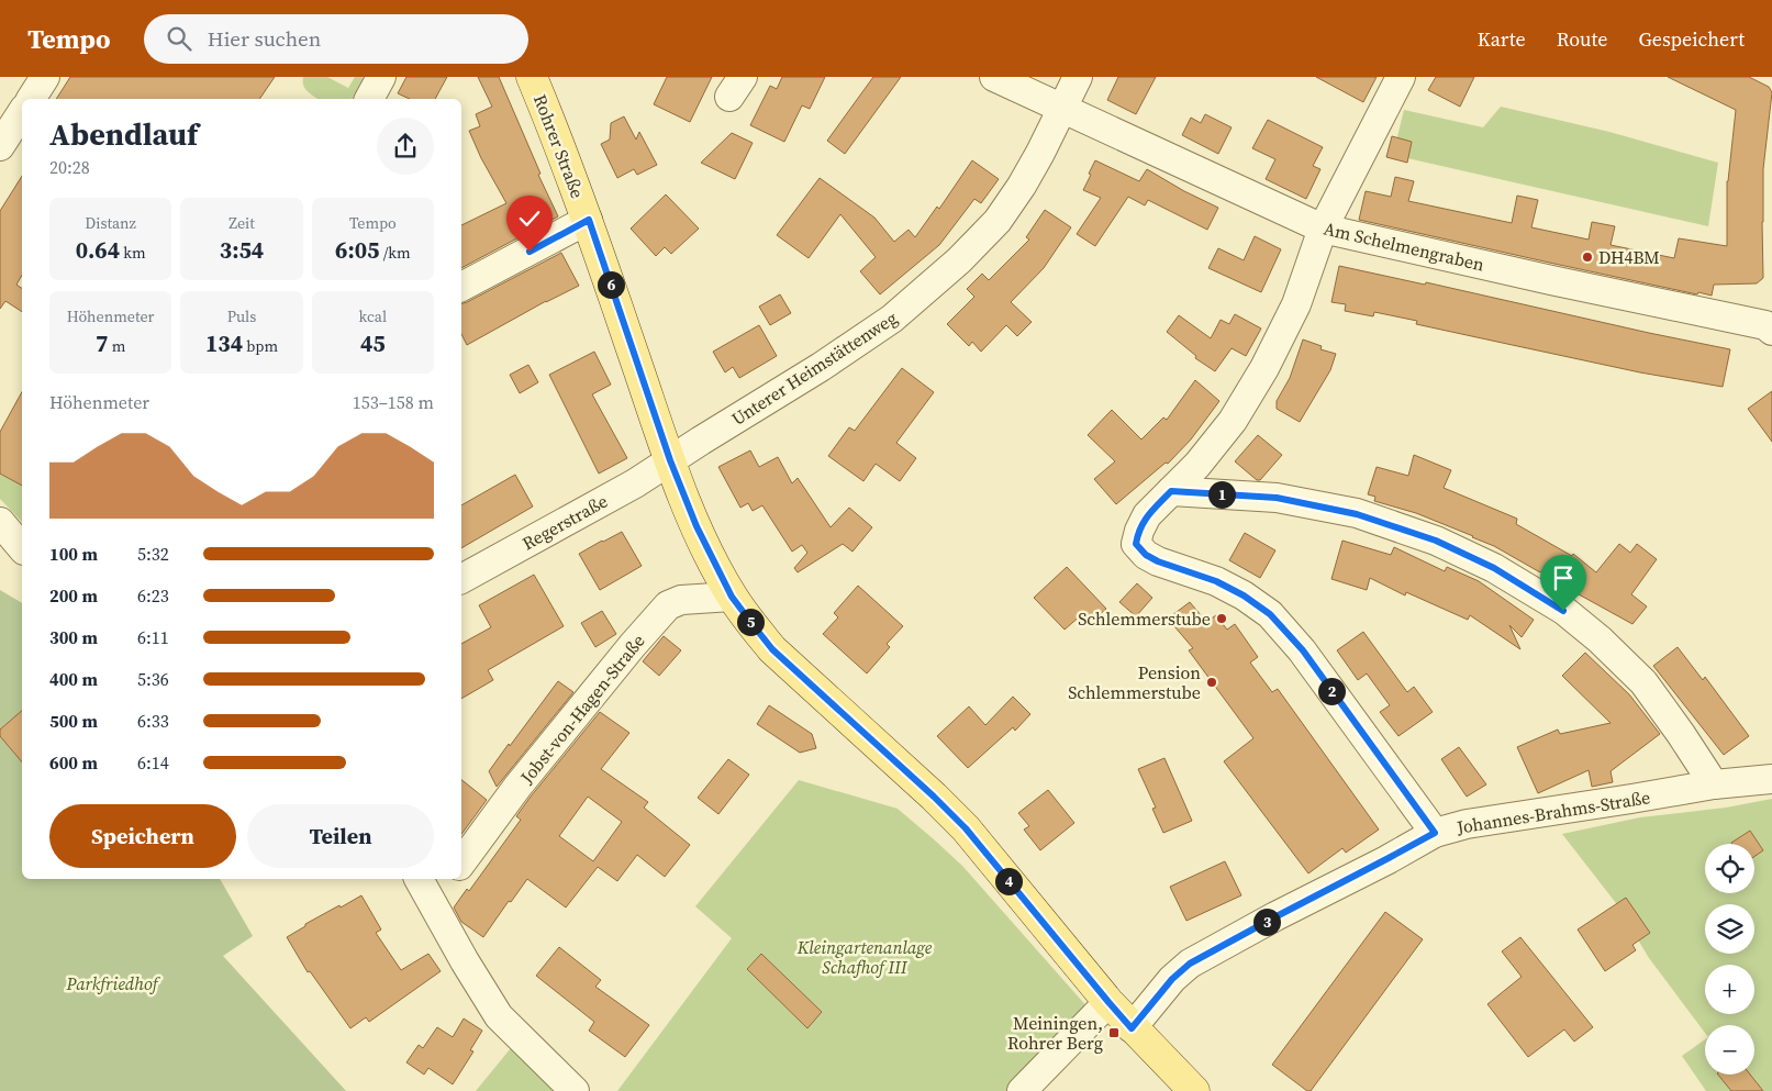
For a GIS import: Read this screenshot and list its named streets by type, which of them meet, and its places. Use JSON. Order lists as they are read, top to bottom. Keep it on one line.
{"streets":{"main road":["Rohrer Straße"],"street":["Am Schelmengraben","Unterer Heimstättenweg","Regerstraße","Jobst-von-Hagen-Straße","Johannes-Brahms-Straße"]},"crossings":[["Rohrer Straße","Unterer Heimstättenweg"],["Rohrer Straße","Regerstraße"],["Rohrer Straße","Jobst-von-Hagen-Straße"],["Rohrer Straße","Johannes-Brahms-Straße"],["Am Schelmengraben","Unterer Heimstättenweg"],["Unterer Heimstättenweg","Regerstraße"]],"parks":["Kleingartenanlage Schafhof III","Parkfriedhof"],"places":{"other":["DH4BM","Schlemmerstube","Pension Schlemmerstube"],"transit":["Meiningen, Rohrer Berg"]},"page":{"header":"Tempo","search":"Hier suchen","nav":["Karte","Route","Gespeichert"],"heading":["Abendlauf","20:28"],"stats":[["Distanz","0.64 km"],["Zeit","3:54"],["Tempo","6:05 /km"],["Höhenmeter","7 m"],["Puls","134 bpm"],["kcal","45"]],"pins":["6","1","5","2","4","3"],"chart":["Höhenmeter","153–158 m"],"list":[{"name":"100 m","note":"5:32"},{"name":"200 m","note":"6:23"},{"name":"300 m","note":"6:11"},{"name":"400 m","note":"5:36"},{"name":"500 m","note":"6:33"},{"name":"600 m","note":"6:14"}],"buttons":["Speichern","Teilen"],"map_buttons":["+","−"]}}
